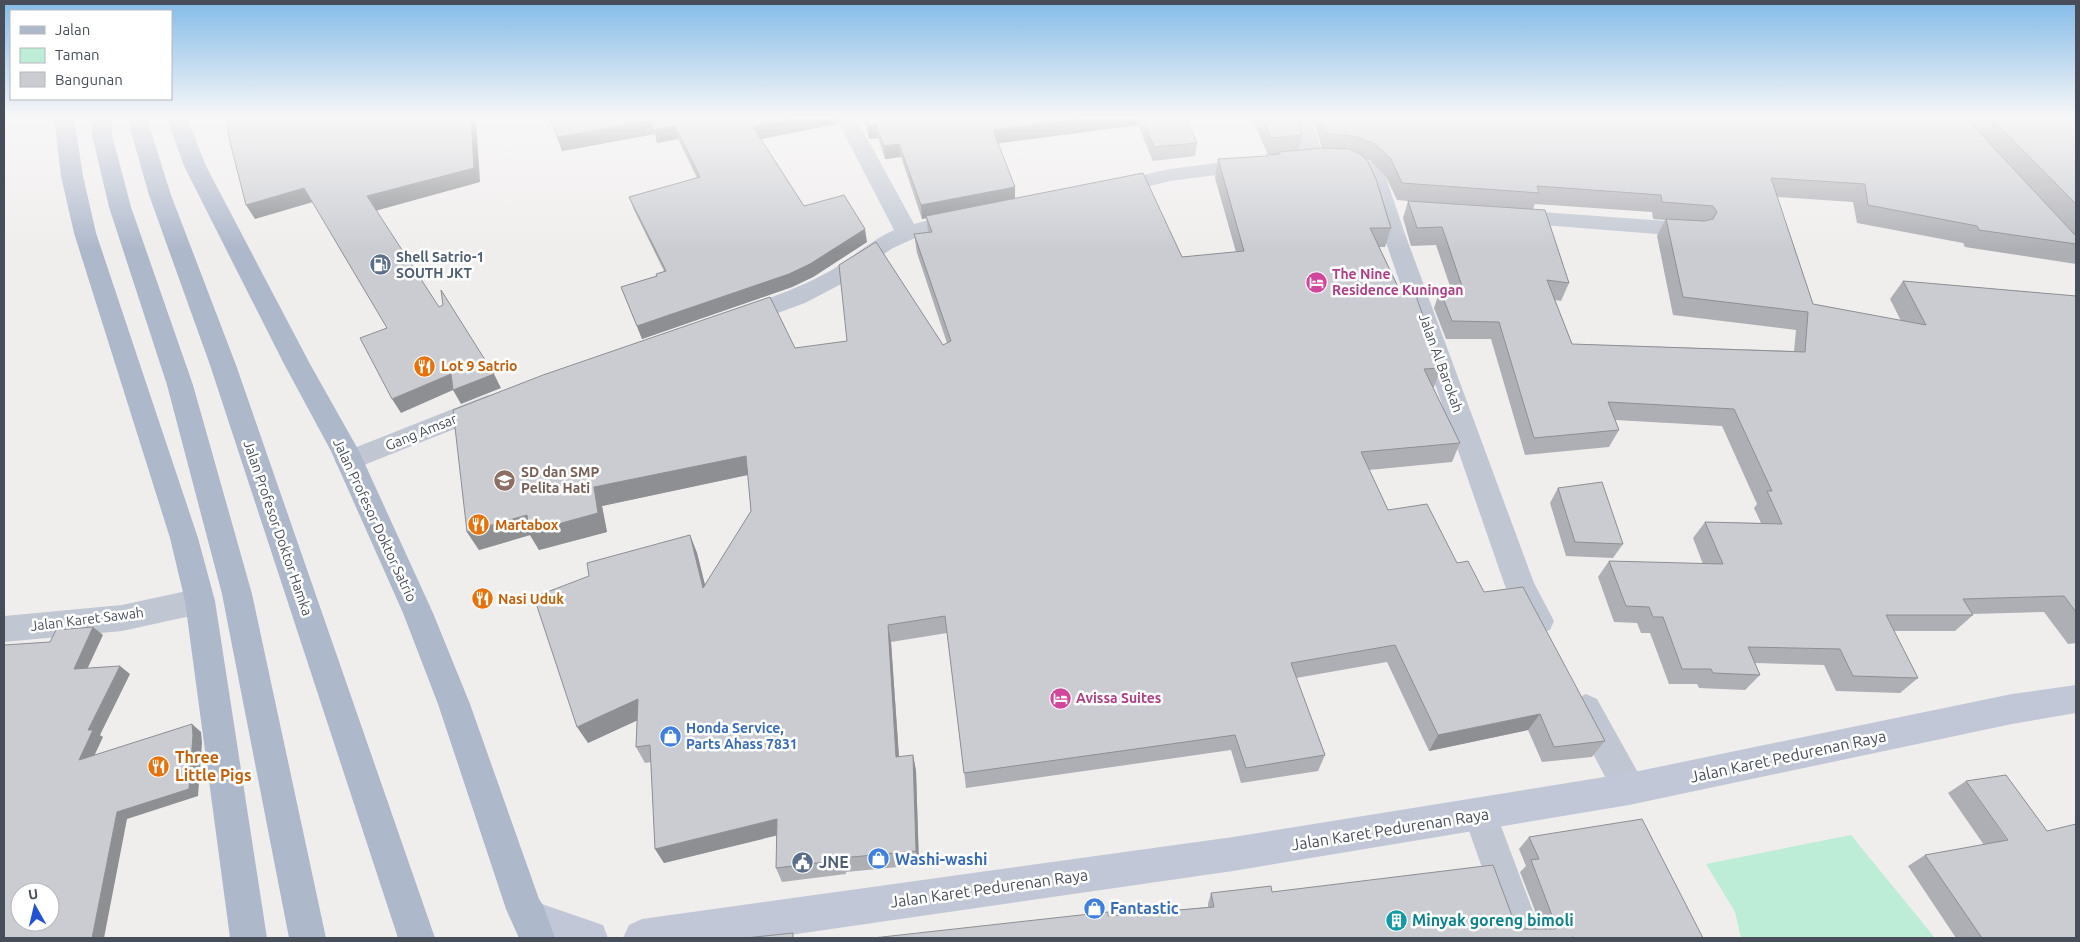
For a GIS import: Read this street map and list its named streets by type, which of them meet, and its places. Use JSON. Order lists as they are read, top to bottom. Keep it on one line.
{"streets":{"main road":["Jalan Profesor Doktor Satrio","Jalan Profesor Doktor Hamka"],"street":["Jalan Al Barokah","Gang Amsar","Jalan Karet Sawah","Jalan Karet Pedurenan Raya"]},"crossings":[["Gang Amsar","Jalan Profesor Doktor Satrio"]],"places":{"fuel station":["Shell Satrio-1 SOUTH JKT"],"hotel":["The Nine Residence Kuningan","Avissa Suites"],"restaurant":["Lot 9 Satrio","Martabox","Nasi Uduk","Three Little Pigs"],"school or university":["SD dan SMP Pelita Hati"],"shop":["Honda Service, Parts Ahass 7831","Washi-washi","Fantastic"],"public building":["JNE"],"building":["Minyak goreng bimoli"]},"legend":["Jalan","Taman","Bangunan"],"north":"top"}
